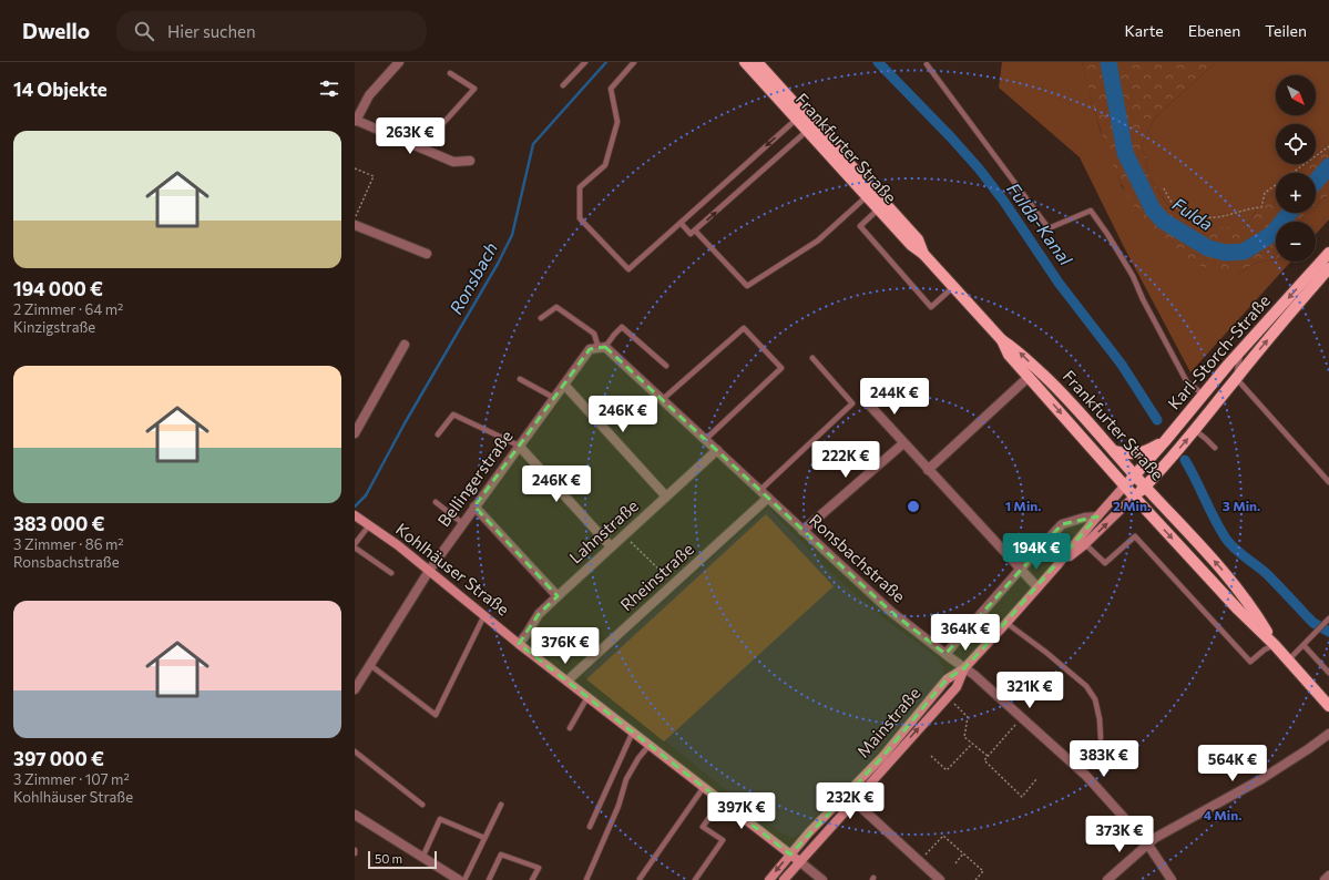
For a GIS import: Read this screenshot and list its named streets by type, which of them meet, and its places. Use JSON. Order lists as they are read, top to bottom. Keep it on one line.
{"streets":{"main road":["Frankfurter Straße","Karl-Storch-Straße","Kohlhäuser Straße","Mainstraße"],"street":["Bellingerstraße","Lahnstraße","Ronsbachstraße","Rheinstraße"]},"crossings":[["Frankfurter Straße","Karl-Storch-Straße"],["Frankfurter Straße","Mainstraße"],["Karl-Storch-Straße","Mainstraße"],["Bellingerstraße","Ronsbachstraße"],["Bellingerstraße","Kohlhäuser Straße"],["Lahnstraße","Ronsbachstraße"],["Lahnstraße","Kohlhäuser Straße"],["Ronsbachstraße","Rheinstraße"],["Ronsbachstraße","Mainstraße"],["Kohlhäuser Straße","Rheinstraße"],["Kohlhäuser Straße","Mainstraße"]],"water":["Fulda","Fulda-Kanal","Ronsbach"],"scale_bar":"50 m","north":"bottom right","page":{"header":"Dwello","search":"Hier suchen","nav":["Karte","Ebenen","Teilen"],"heading":"14 Objekte","map_buttons":["+","−"],"list":[{"name":"194 000 €","note":"2 Zimmer · 64 m² · Kinzigstraße"},{"name":"383 000 €","note":"3 Zimmer · 86 m² · Ronsbachstraße"},{"name":"397 000 €","note":"3 Zimmer · 107 m² · Kohlhäuser Straße"}],"price":["263K €","244K €","246K €","222K €","246K €","194K €","364K €","376K €","321K €","383K €","564K €","232K €","397K €","373K €"],"scale":"50 m"},"rings":["1 Min.","2 Min.","3 Min.","4 Min."]}
